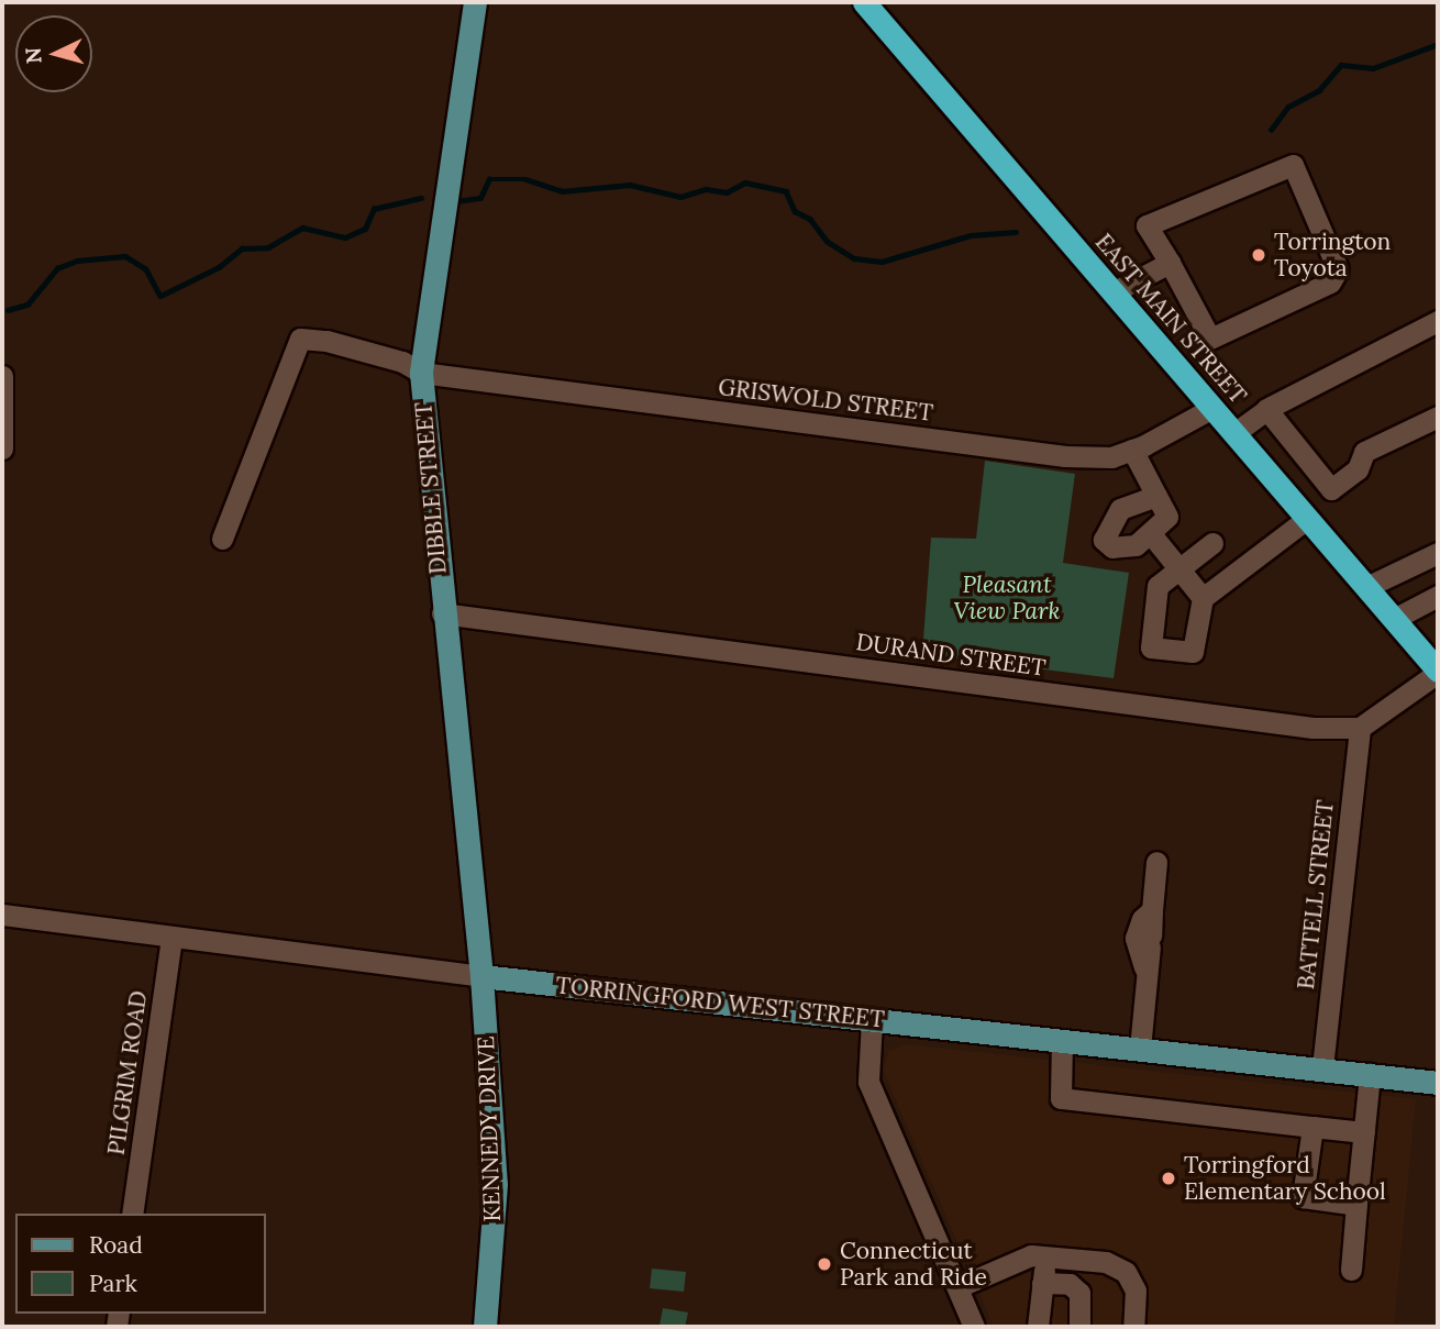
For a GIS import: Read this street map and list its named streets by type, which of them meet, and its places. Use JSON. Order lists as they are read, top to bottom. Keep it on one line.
{"streets":{"highway":["EAST MAIN STREET"],"main road":["DIBBLE STREET","TORRINGFORD WEST STREET","KENNEDY DRIVE"],"street":["GRISWOLD STREET","DURAND STREET","BATTELL STREET","PILGRIM ROAD"]},"crossings":[["EAST MAIN STREET","GRISWOLD STREET"],["GRISWOLD STREET","DIBBLE STREET"],["DIBBLE STREET","DURAND STREET"],["DIBBLE STREET","TORRINGFORD WEST STREET"],["DIBBLE STREET","KENNEDY DRIVE"],["DURAND STREET","BATTELL STREET"],["BATTELL STREET","TORRINGFORD WEST STREET"],["TORRINGFORD WEST STREET","PILGRIM ROAD"],["TORRINGFORD WEST STREET","KENNEDY DRIVE"]],"parks":["Pleasant View Park"],"places":["Torrington Toyota","Torringford Elementary School","Connecticut Park and Ride"],"legend":["Road","Park"],"north":"left"}
